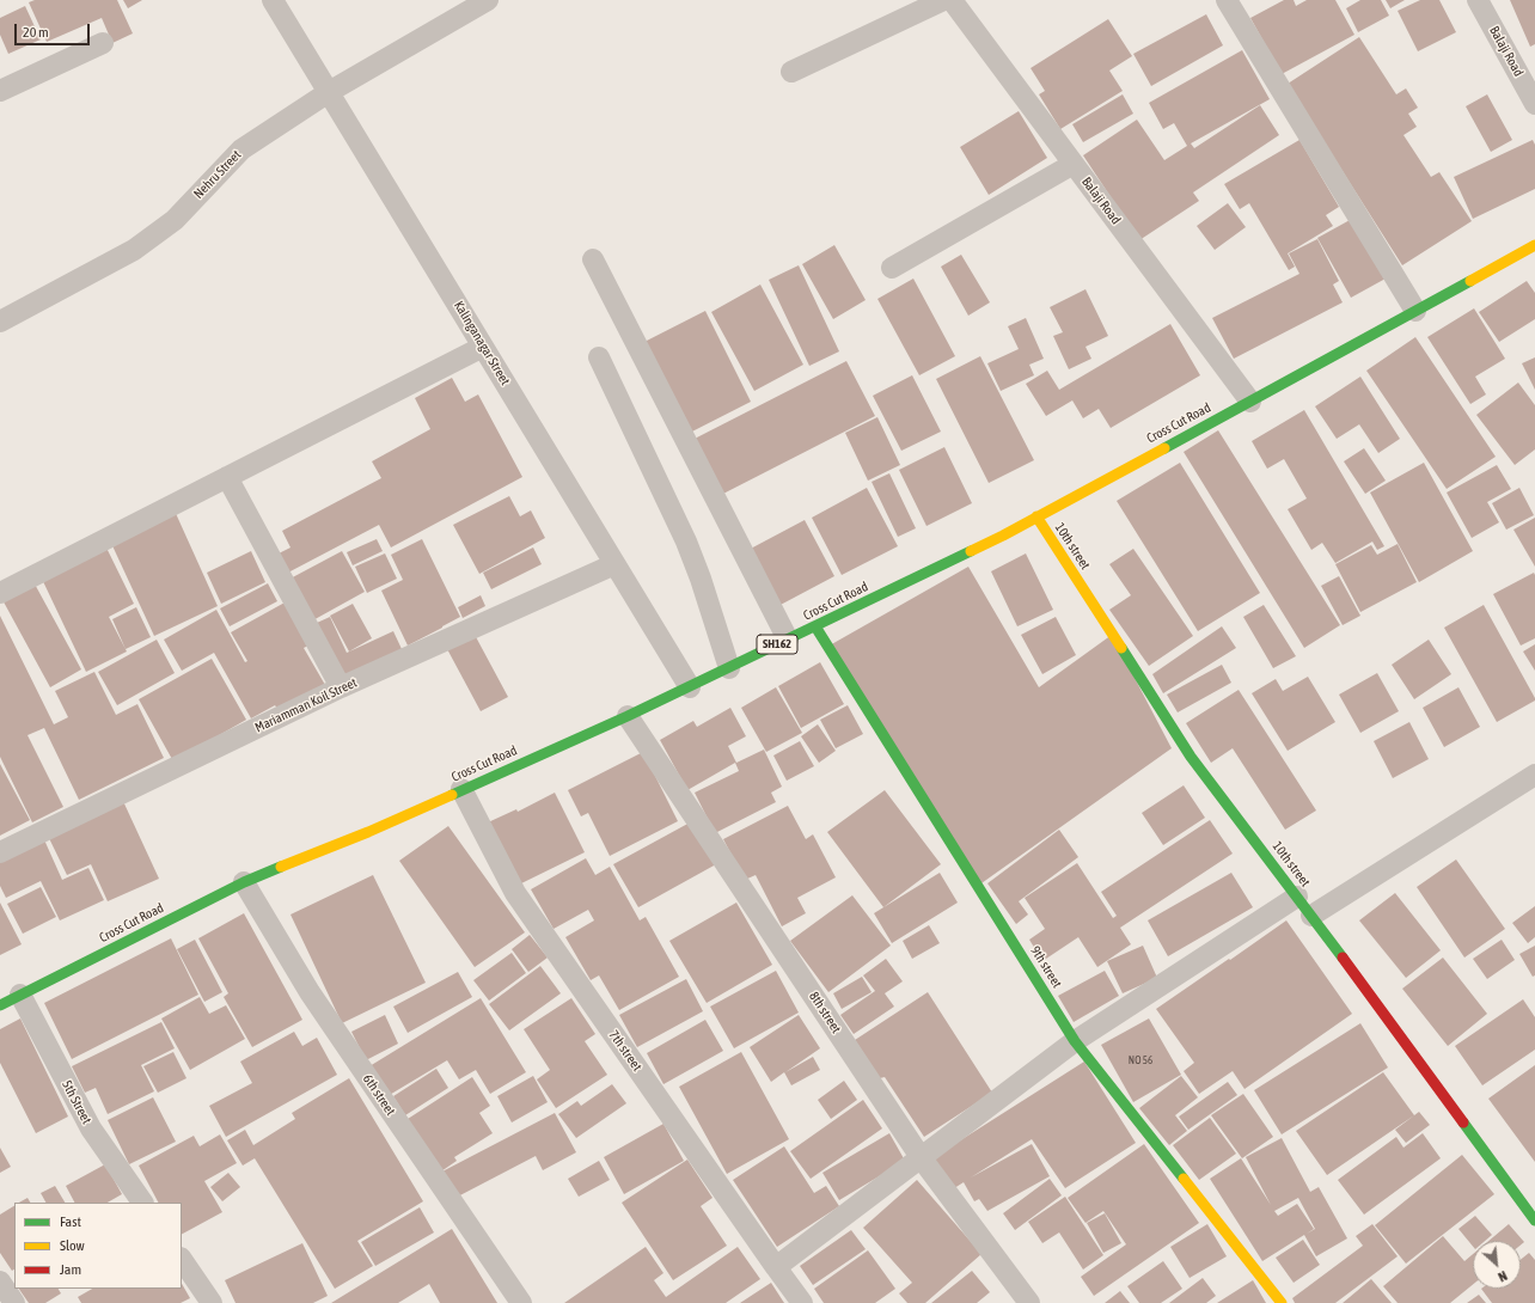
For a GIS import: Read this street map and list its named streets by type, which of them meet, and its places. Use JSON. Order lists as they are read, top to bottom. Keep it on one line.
{"streets":{"main road":["Cross Cut Road","10th street","SH162","9th street"],"street":["Balaji Road","Nehru Street","Kalinganagar Street","Mariamman Koil Street","8th street","7th street","6th street","5th Street"]},"crossings":[["Balaji Road","Cross Cut Road"],["Nehru Street","Kalinganagar Street"],["Kalinganagar Street","Cross Cut Road"],["Kalinganagar Street","Mariamman Koil Street"],["Cross Cut Road","10th street"],["Cross Cut Road","9th street"],["Cross Cut Road","8th street"],["Cross Cut Road","7th street"],["Cross Cut Road","6th street"],["Cross Cut Road","5th Street"]],"house_numbers":["NO 56"],"legend":["Fast","Slow","Jam"],"scale_bar":"20 m","north":"bottom right"}
